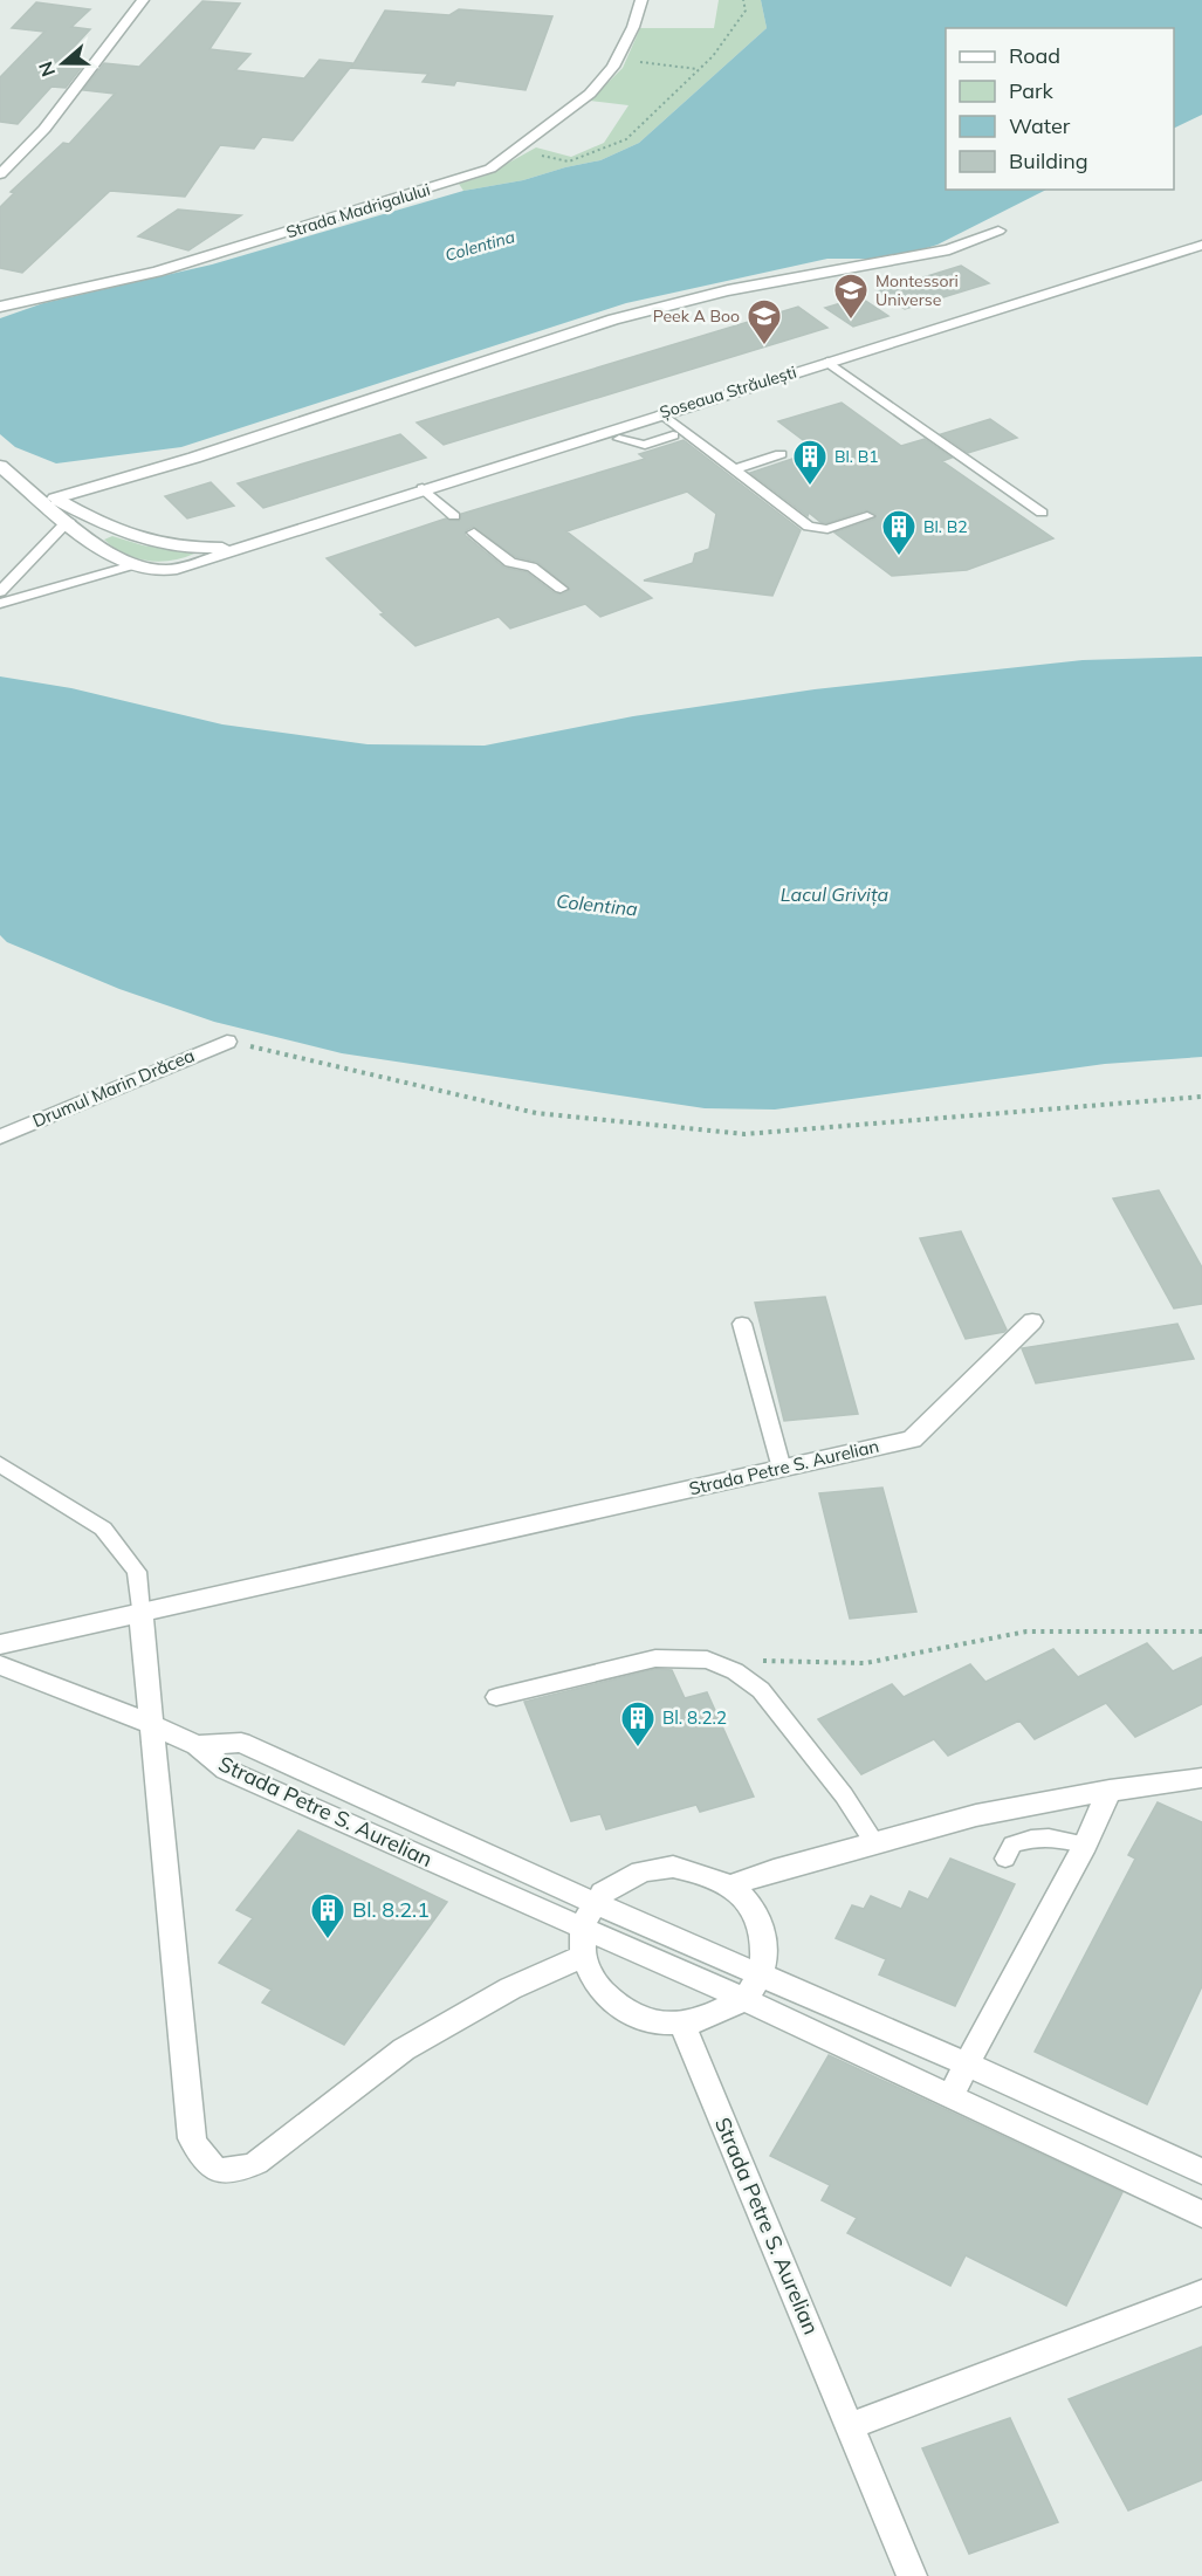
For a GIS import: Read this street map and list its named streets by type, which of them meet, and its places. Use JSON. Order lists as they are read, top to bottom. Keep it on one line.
{"streets":{"street":["Strada Madrigalului","Șoseaua Străulești","Drumul Marin Drăcea","Strada Petre S. Aurelian"]},"water":["Colentina","Lacul Grivița"],"places":{"school or university":["Montessori Universe","Peek A Boo"],"building":["Bl. B1","Bl. B2","Bl. 8.2.2","Bl. 8.2.1"]},"legend":["Road","Park","Water","Building"],"north":"left"}
